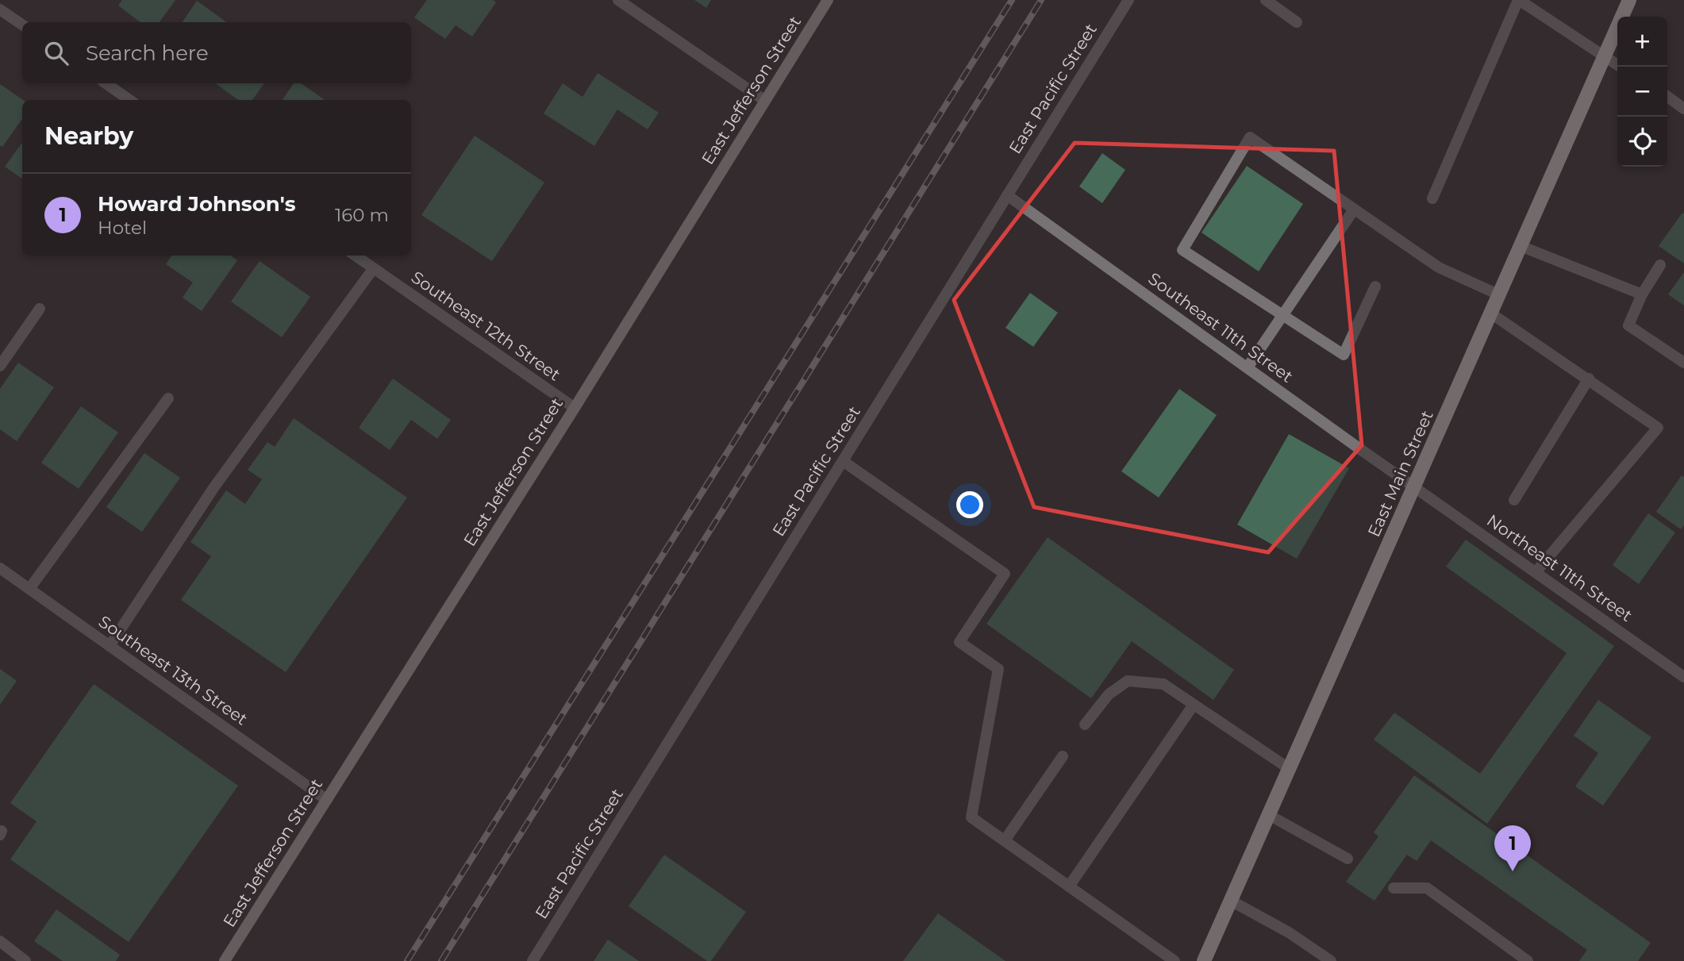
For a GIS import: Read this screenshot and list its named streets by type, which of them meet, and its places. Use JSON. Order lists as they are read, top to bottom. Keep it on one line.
{"streets":{"main road":["East Jefferson Street","East Main Street"],"street":["East Pacific Street","Southeast 12th Street","Southeast 11th Street","Northeast 11th Street","Southeast 13th Street"]},"crossings":[["East Pacific Street","Southeast 11th Street"],["East Jefferson Street","Southeast 12th Street"],["East Jefferson Street","Southeast 13th Street"],["Southeast 11th Street","East Main Street"],["Southeast 11th Street","Northeast 11th Street"],["East Main Street","Northeast 11th Street"]],"page":{"map_buttons":["+","−"],"search":"Search here","heading":"Nearby","list":[{"mark":"1","name":"Howard Johnson's","note":"Hotel","value":"160 m"}],"pins":"1"}}
